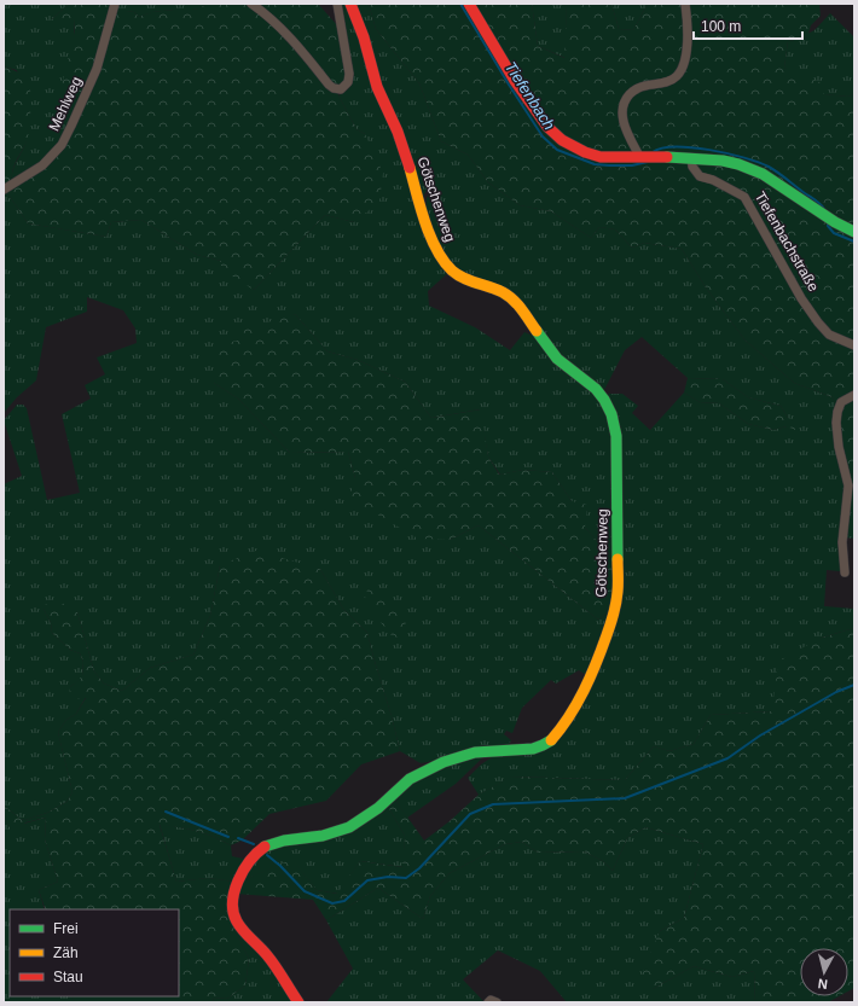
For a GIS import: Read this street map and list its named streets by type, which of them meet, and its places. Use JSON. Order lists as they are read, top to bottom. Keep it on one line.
{"streets":{"street":["Mehlweg","Götschenweg","Tiefenbachstraße"]},"water":["Tiefenbach"],"legend":["Frei","Zäh","Stau"],"scale_bar":"100 m","north":"bottom"}
